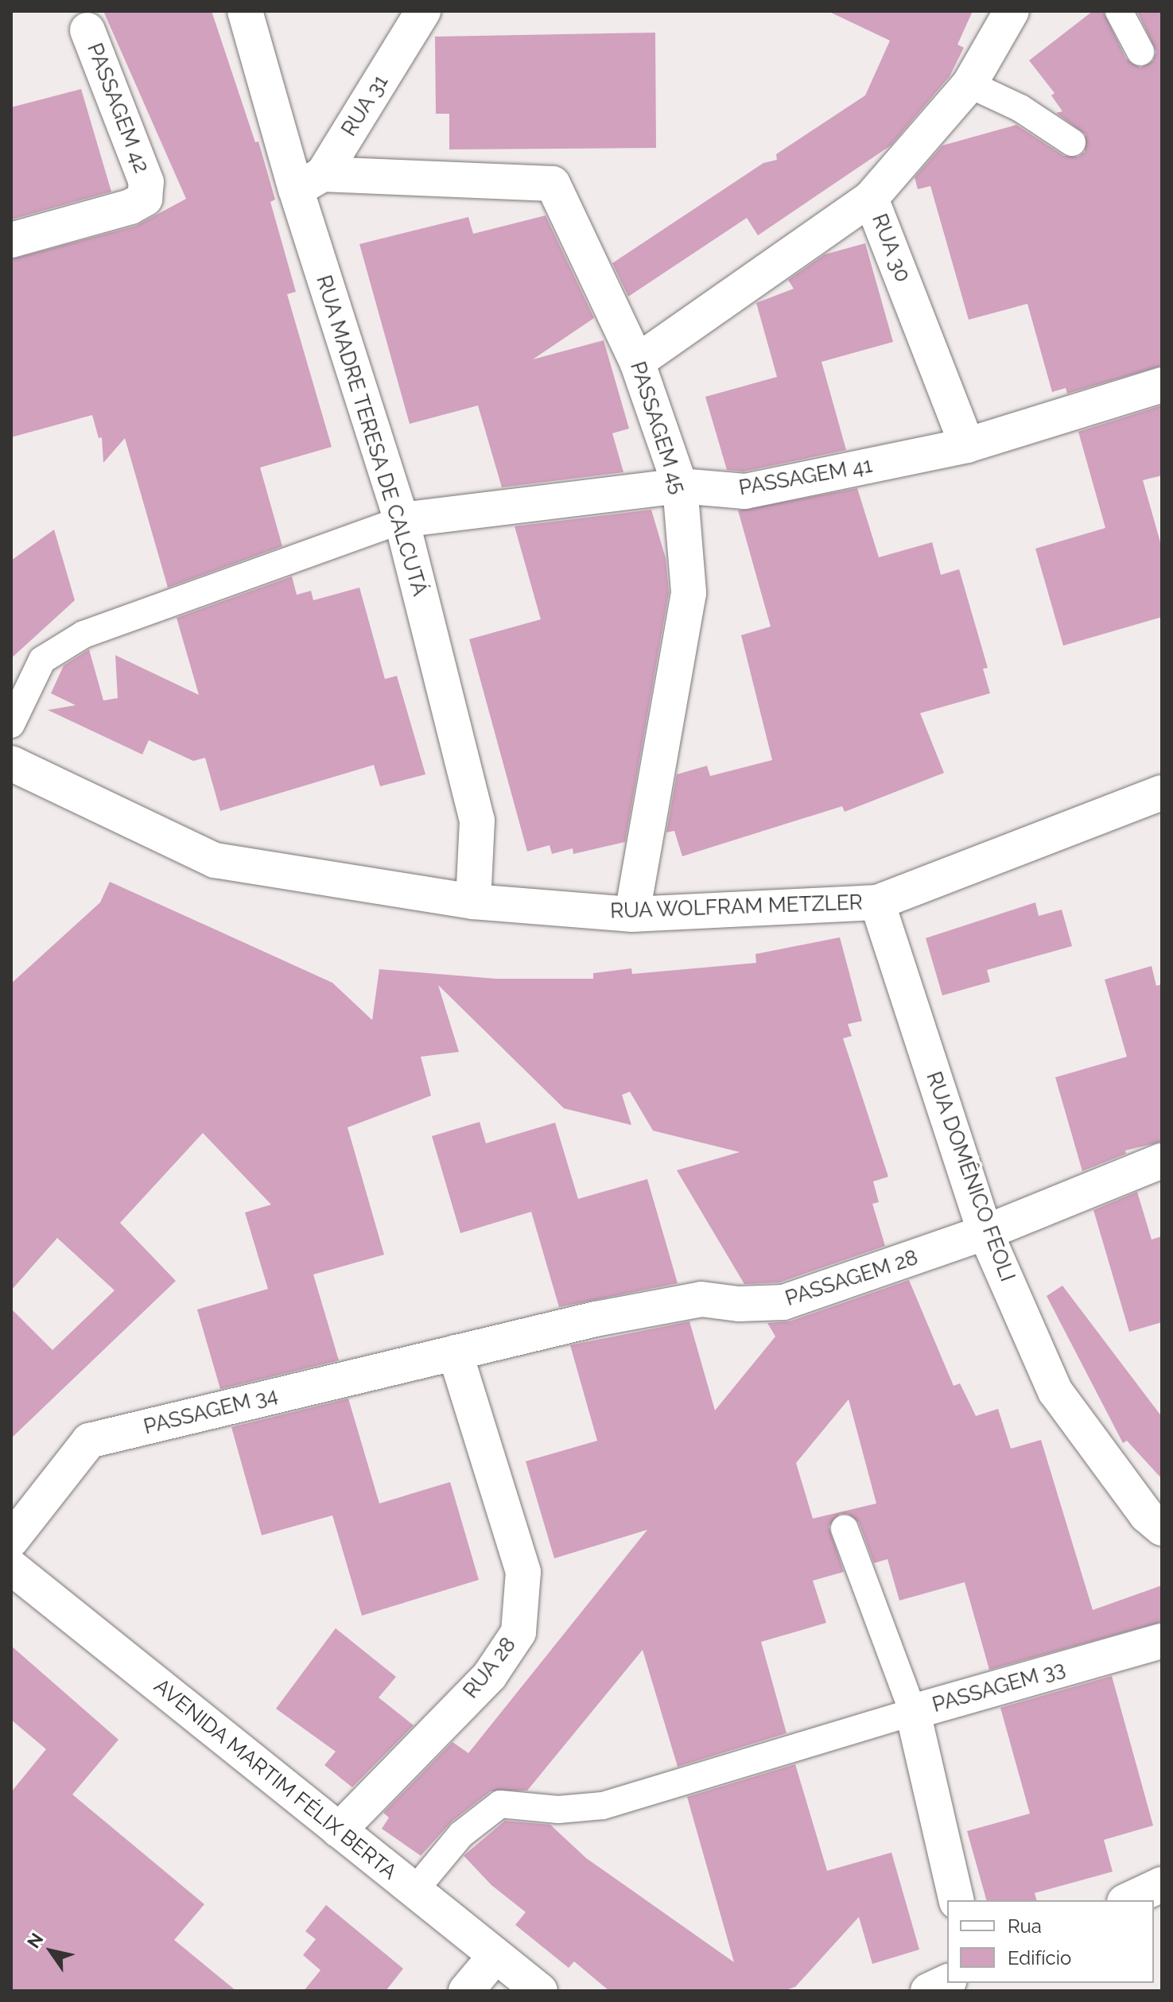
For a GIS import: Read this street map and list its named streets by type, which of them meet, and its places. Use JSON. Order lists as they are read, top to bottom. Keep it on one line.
{"streets":{"street":["RUA 31","PASSAGEM 42","RUA 30","PASSAGEM 45","RUA MADRE TERESA DE CALCUTÁ","PASSAGEM 41","RUA WOLFRAM METZLER","RUA DOMÊNICO FEOLI","PASSAGEM 28","PASSAGEM 34","RUA 28","PASSAGEM 33","AVENIDA MARTIM FÉLIX BERTA"]},"crossings":[["RUA 31","PASSAGEM 45"],["RUA 31","RUA MADRE TERESA DE CALCUTÁ"],["RUA 30","PASSAGEM 41"],["PASSAGEM 45","RUA MADRE TERESA DE CALCUTÁ"],["PASSAGEM 45","PASSAGEM 41"],["PASSAGEM 45","RUA WOLFRAM METZLER"],["RUA MADRE TERESA DE CALCUTÁ","PASSAGEM 41"],["RUA MADRE TERESA DE CALCUTÁ","RUA WOLFRAM METZLER"],["RUA WOLFRAM METZLER","RUA DOMÊNICO FEOLI"],["RUA DOMÊNICO FEOLI","PASSAGEM 28"],["PASSAGEM 28","PASSAGEM 34"],["PASSAGEM 28","RUA 28"],["PASSAGEM 34","RUA 28"],["RUA 28","AVENIDA MARTIM FÉLIX BERTA"]],"legend":["Rua","Edifício"],"north":"top left"}
